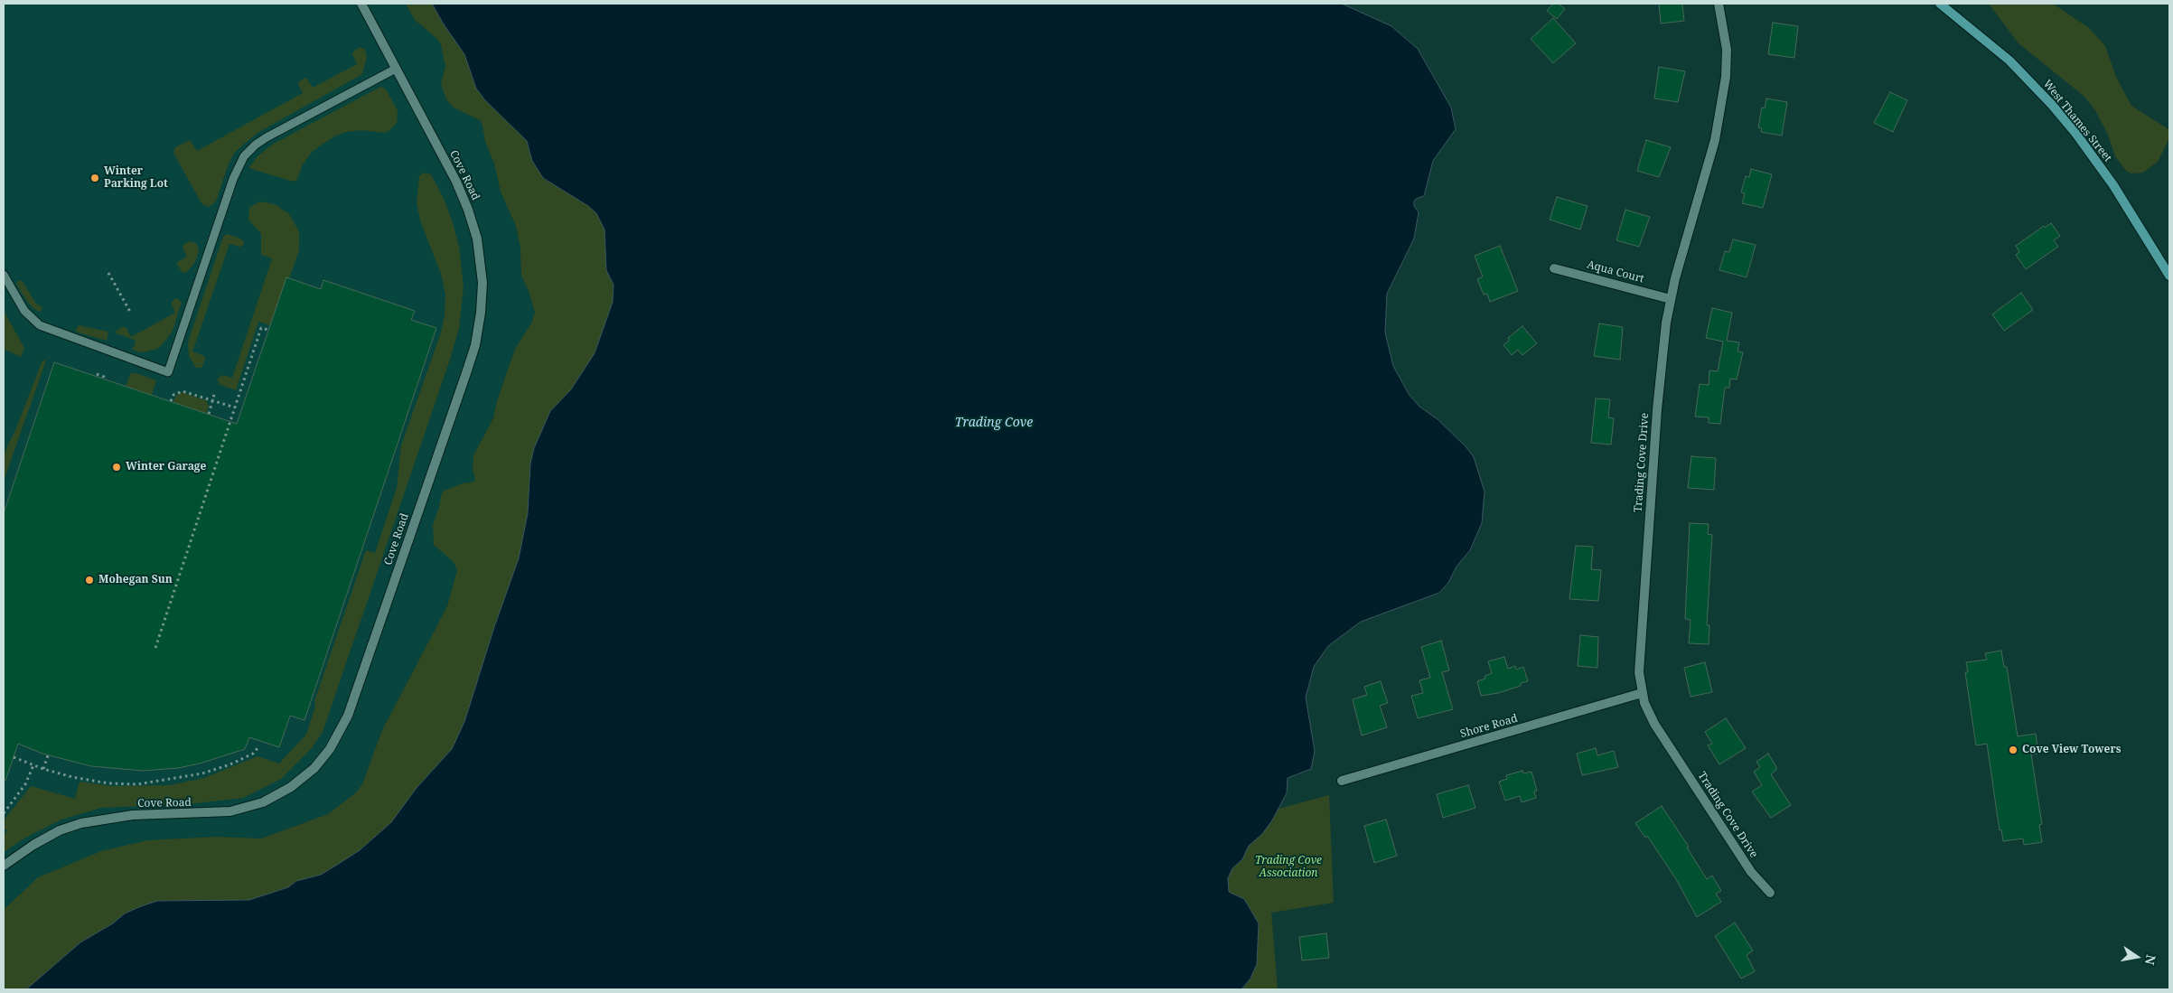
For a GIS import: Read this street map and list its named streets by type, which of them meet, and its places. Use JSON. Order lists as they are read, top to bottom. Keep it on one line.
{"streets":{"main road":["West Thames Street"],"street":["Cove Road","Aqua Court","Trading Cove Drive","Shore Road"]},"crossings":[["Aqua Court","Trading Cove Drive"],["Trading Cove Drive","Shore Road"]],"water":["Trading Cove"],"parks":["Trading Cove Association"],"places":["Winter Parking Lot","Winter Garage","Mohegan Sun","Cove View Towers"],"north":"right"}
